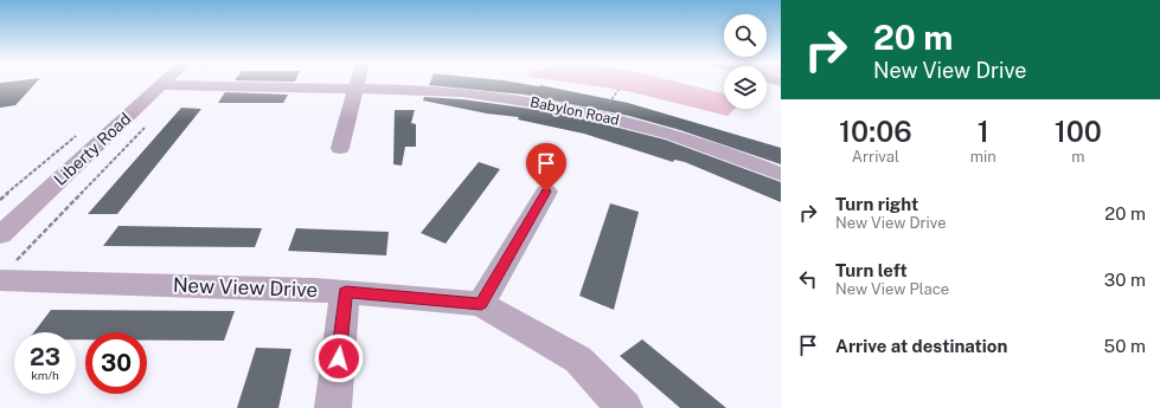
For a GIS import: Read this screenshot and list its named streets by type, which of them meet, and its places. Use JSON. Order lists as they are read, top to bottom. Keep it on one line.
{"streets":{"street":["Babylon Road","Liberty Road","New View Drive"]},"crossings":[["Babylon Road","Liberty Road"]],"page":{"turn":["20 m","New View Drive"],"eta":["10:06","Arrival","1","min","100","m"],"list":[{"name":"Turn right","note":"New View Drive","value":"20 m"},{"name":"Turn left","note":"New View Place","value":"30 m"},{"name":"Arrive at destination","value":"50 m"}],"speed":"23 km/h","limit":"30"}}
